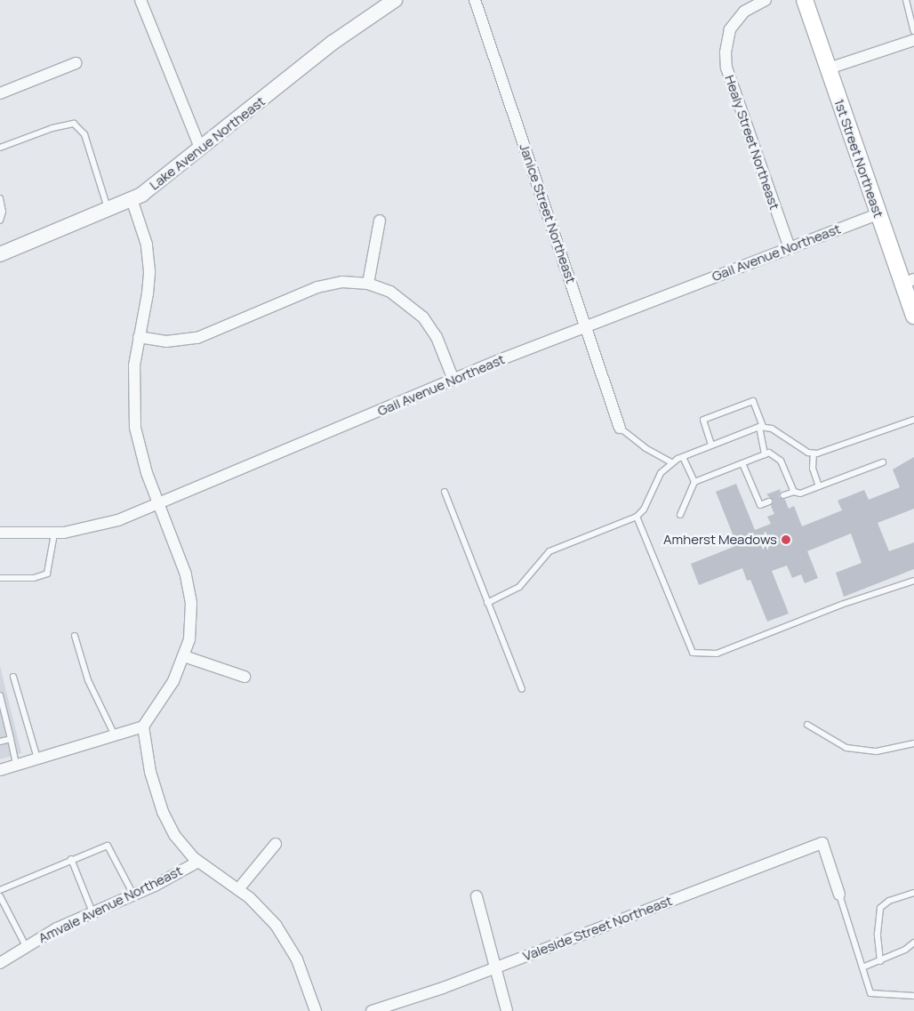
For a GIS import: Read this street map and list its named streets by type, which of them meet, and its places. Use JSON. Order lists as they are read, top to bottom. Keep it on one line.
{"streets":{"main road":["1st Street Northeast"],"street":["Healy Street Northeast","Lake Avenue Northeast","Janice Street Northeast","Gail Avenue Northeast","Amvale Avenue Northeast","Valeside Street Northeast"]},"crossings":[["Healy Street Northeast","Gail Avenue Northeast"],["1st Street Northeast","Gail Avenue Northeast"],["Janice Street Northeast","Gail Avenue Northeast"]],"places":["Amherst Meadows"]}
